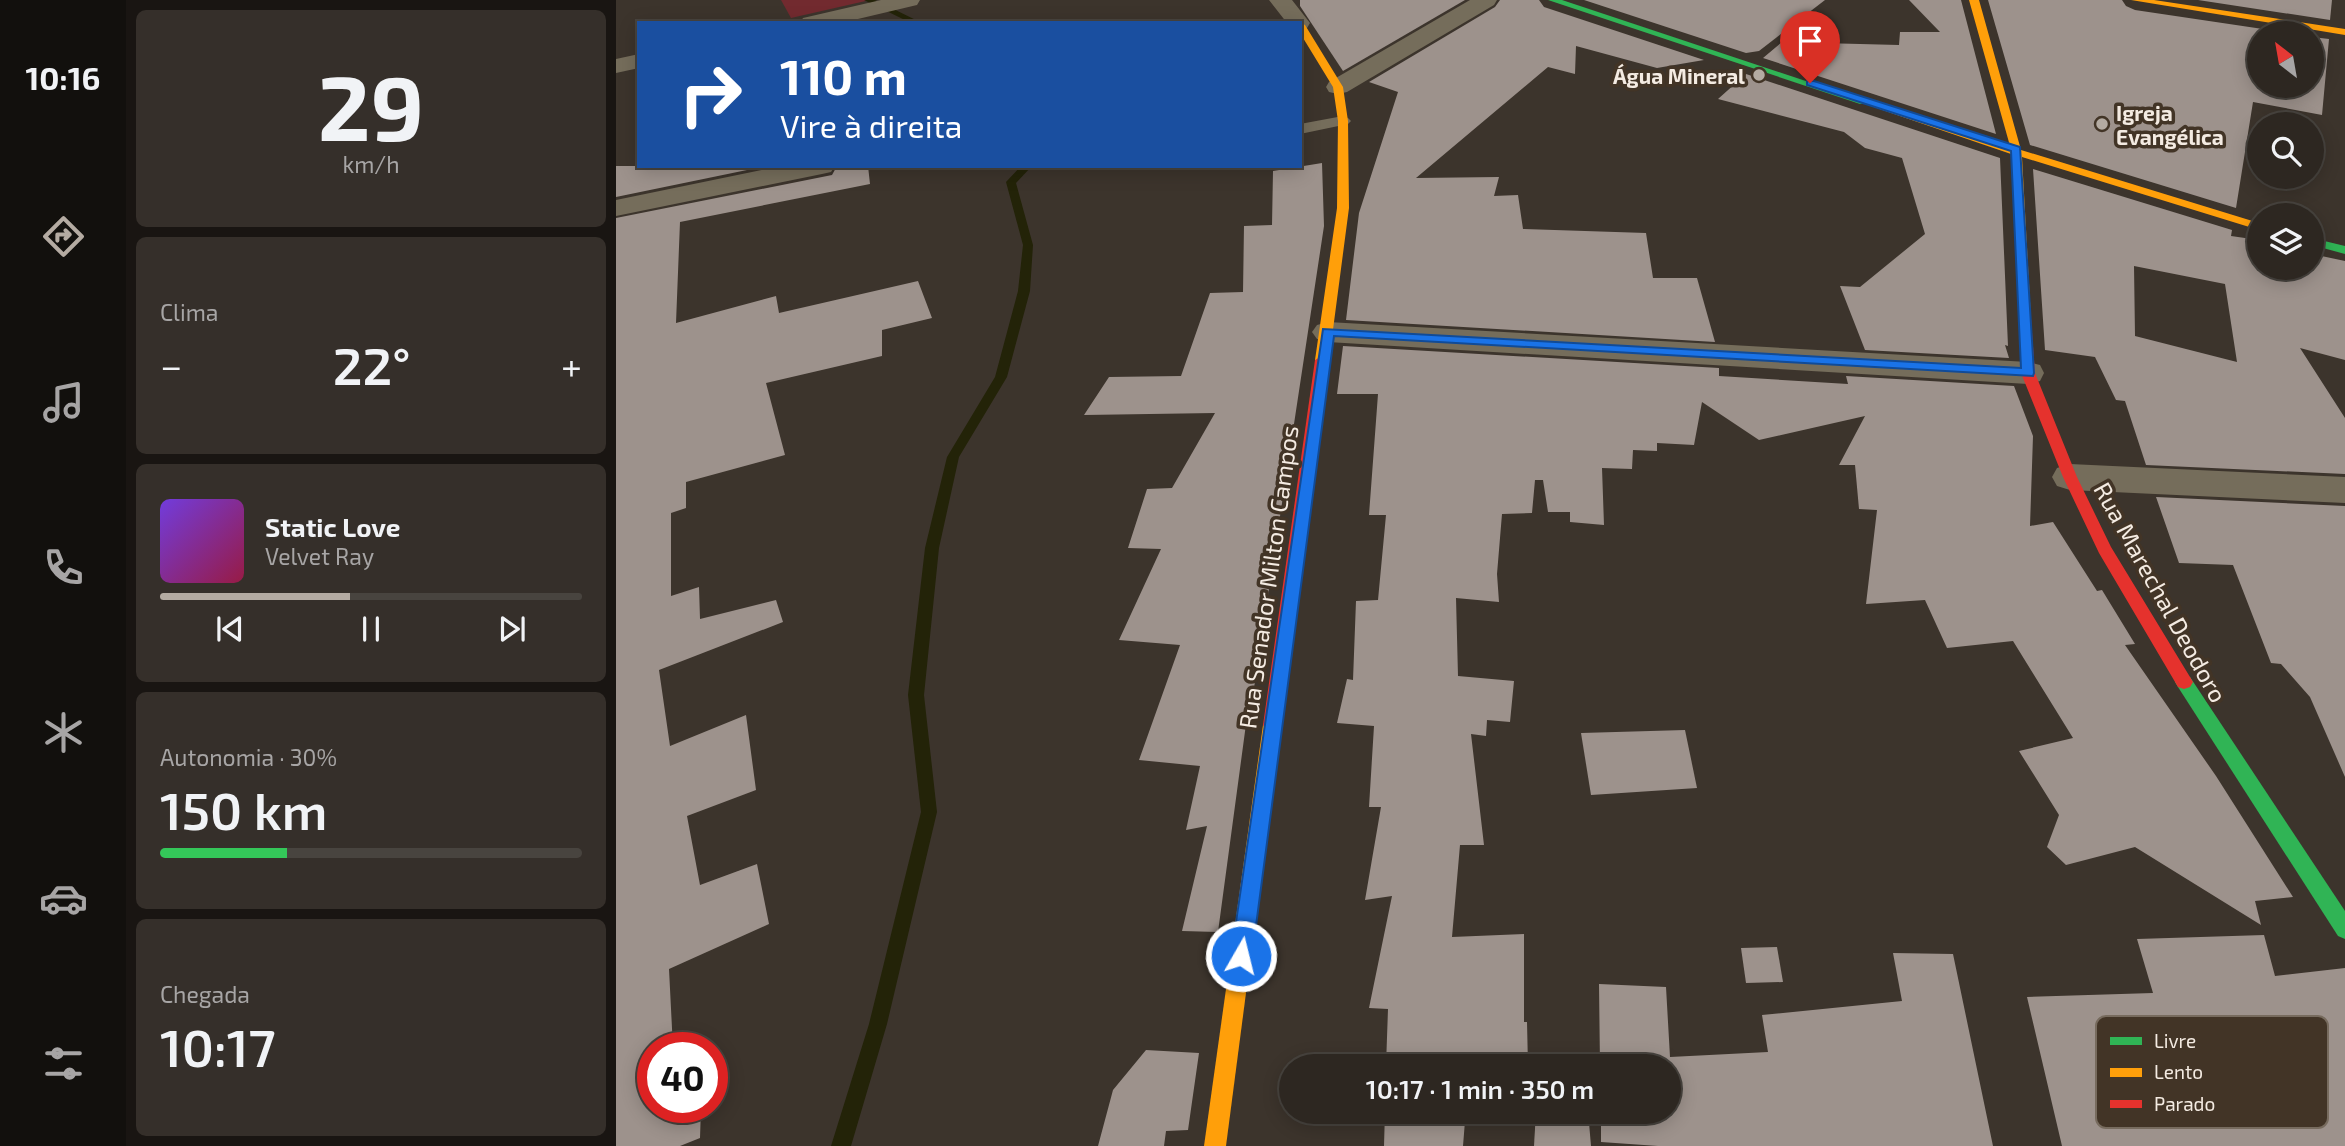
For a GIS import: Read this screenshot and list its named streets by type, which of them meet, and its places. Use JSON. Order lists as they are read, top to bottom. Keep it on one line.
{"streets":{"street":["Rua Senador Milton Campos","Rua Marechal Deodoro"]},"places":["Água Mineral","Igreja Evangélica"],"legend":["Livre","Lento","Parado"],"north":"top left","page":{"tabs":"10:16","tile":[["29","km/h"],"Clima",["Autonomia · 30%","150 km"],["Chegada","10:17"]],"turn":["110 m","Vire à direita"],"heat":["−","22°","+"],"song":["Static Love","Velvet Ray"],"limit":"40","trip":"10:17 · 1 min · 350 m"}}
